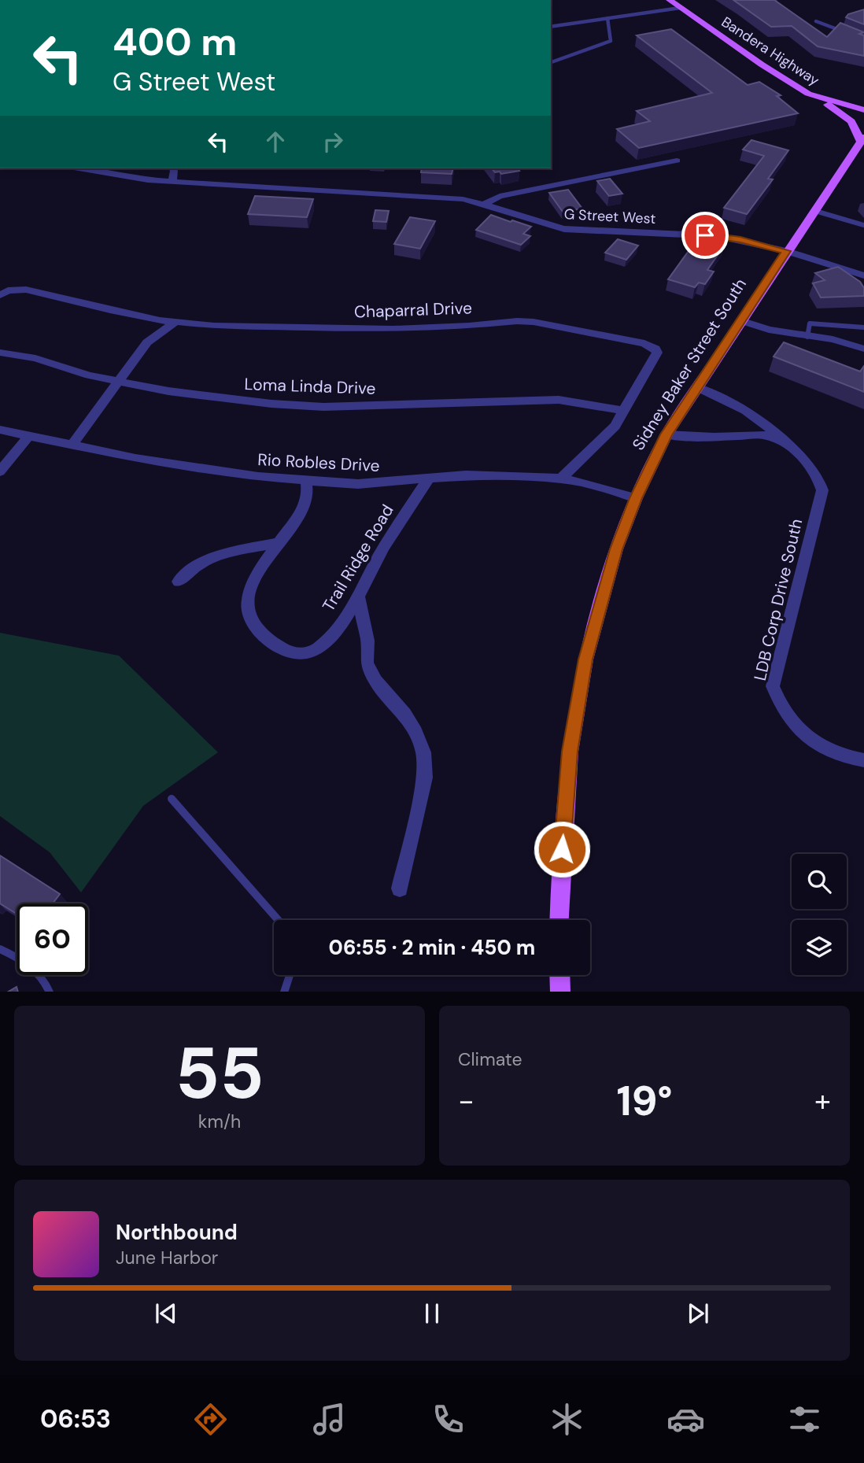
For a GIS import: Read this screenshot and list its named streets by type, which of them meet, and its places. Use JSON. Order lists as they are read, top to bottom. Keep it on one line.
{"streets":{"main road":["Bandera Highway","Sidney Baker Street South"],"street":["G Street West","Chaparral Drive","Loma Linda Drive","Rio Robles Drive","Trail Ridge Road","LDB Corp Drive South"]},"crossings":[["G Street West","Sidney Baker Street South"],["Chaparral Drive","Loma Linda Drive"],["Chaparral Drive","Rio Robles Drive"],["Sidney Baker Street South","Rio Robles Drive"],["Sidney Baker Street South","LDB Corp Drive South"],["Rio Robles Drive","Trail Ridge Road"]],"page":{"turn":["400 m","G Street West"],"limit":"60","trip":"06:55 · 2 min · 450 m","tile":[["55","km/h"],"Climate"],"heat":["−","19°","+"],"song":["Northbound","June Harbor"],"tabs":"06:53"}}
